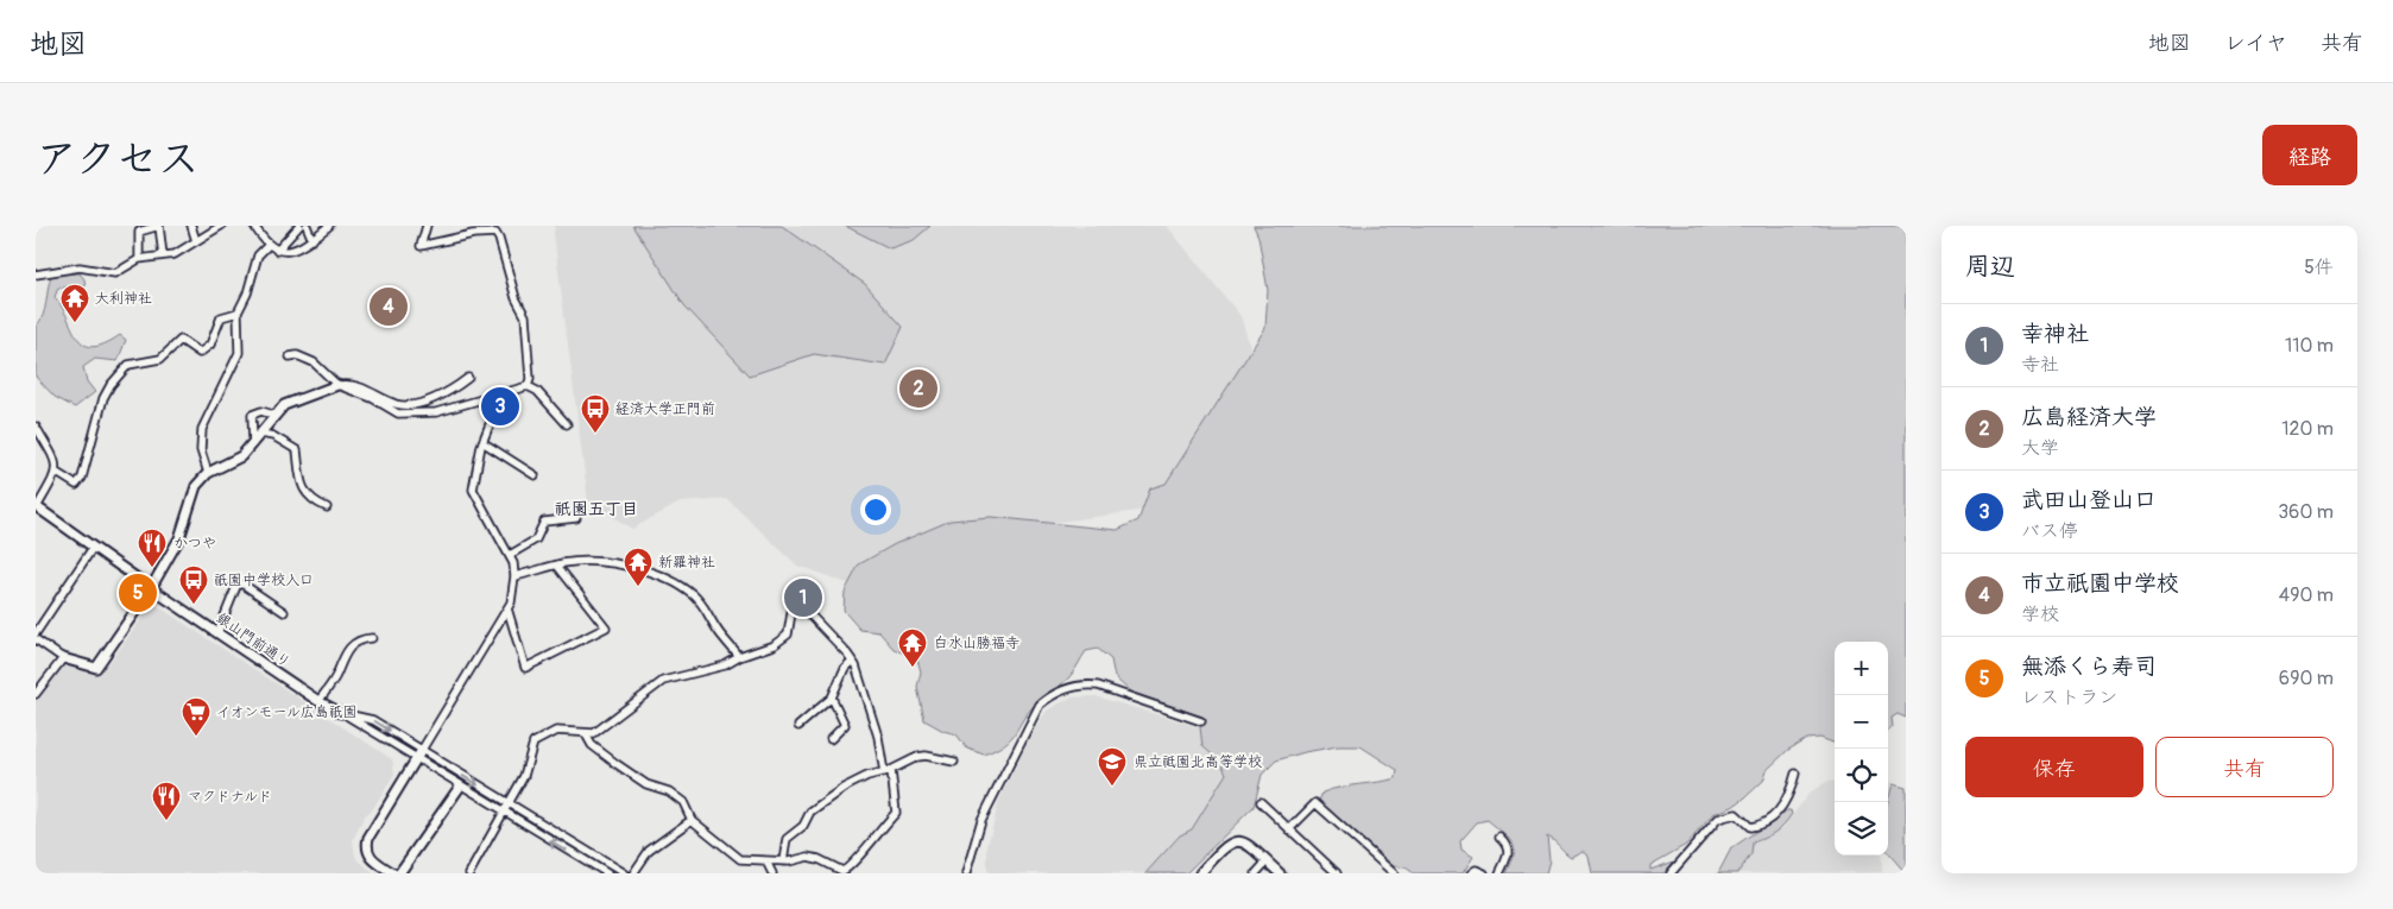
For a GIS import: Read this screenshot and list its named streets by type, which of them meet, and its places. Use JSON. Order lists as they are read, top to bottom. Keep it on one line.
{"streets":{"street":["銀山門前通り"]},"districts":["祇園五丁目"],"places":{"temple":["大利神社","新羅神社","白水山勝福寺"],"bus stop":["経済大学正門前","祇園中学校入口"],"restaurant":["かつや","マクドナルド"],"supermarket":["イオンモール広島祇園"],"school or university":["県立祗園北高等学校"]},"page":{"header":"地図","nav":["地図","レイヤ","共有"],"title":"アクセス","buttons":["経路",["保存","共有"]],"heading":["周辺","5件"],"pins":["4","2","3","5","1"],"list":[{"mark":"1","name":"幸神社","note":"寺社","value":"110 m"},{"mark":"2","name":"広島経済大学","note":"大学","value":"120 m"},{"mark":"3","name":"武田山登山口","note":"バス停","value":"360 m"},{"mark":"4","name":"市立祇園中学校","note":"学校","value":"490 m"},{"mark":"5","name":"無添くら寿司","note":"レストラン","value":"690 m"}],"map_buttons":["+","−"]}}
